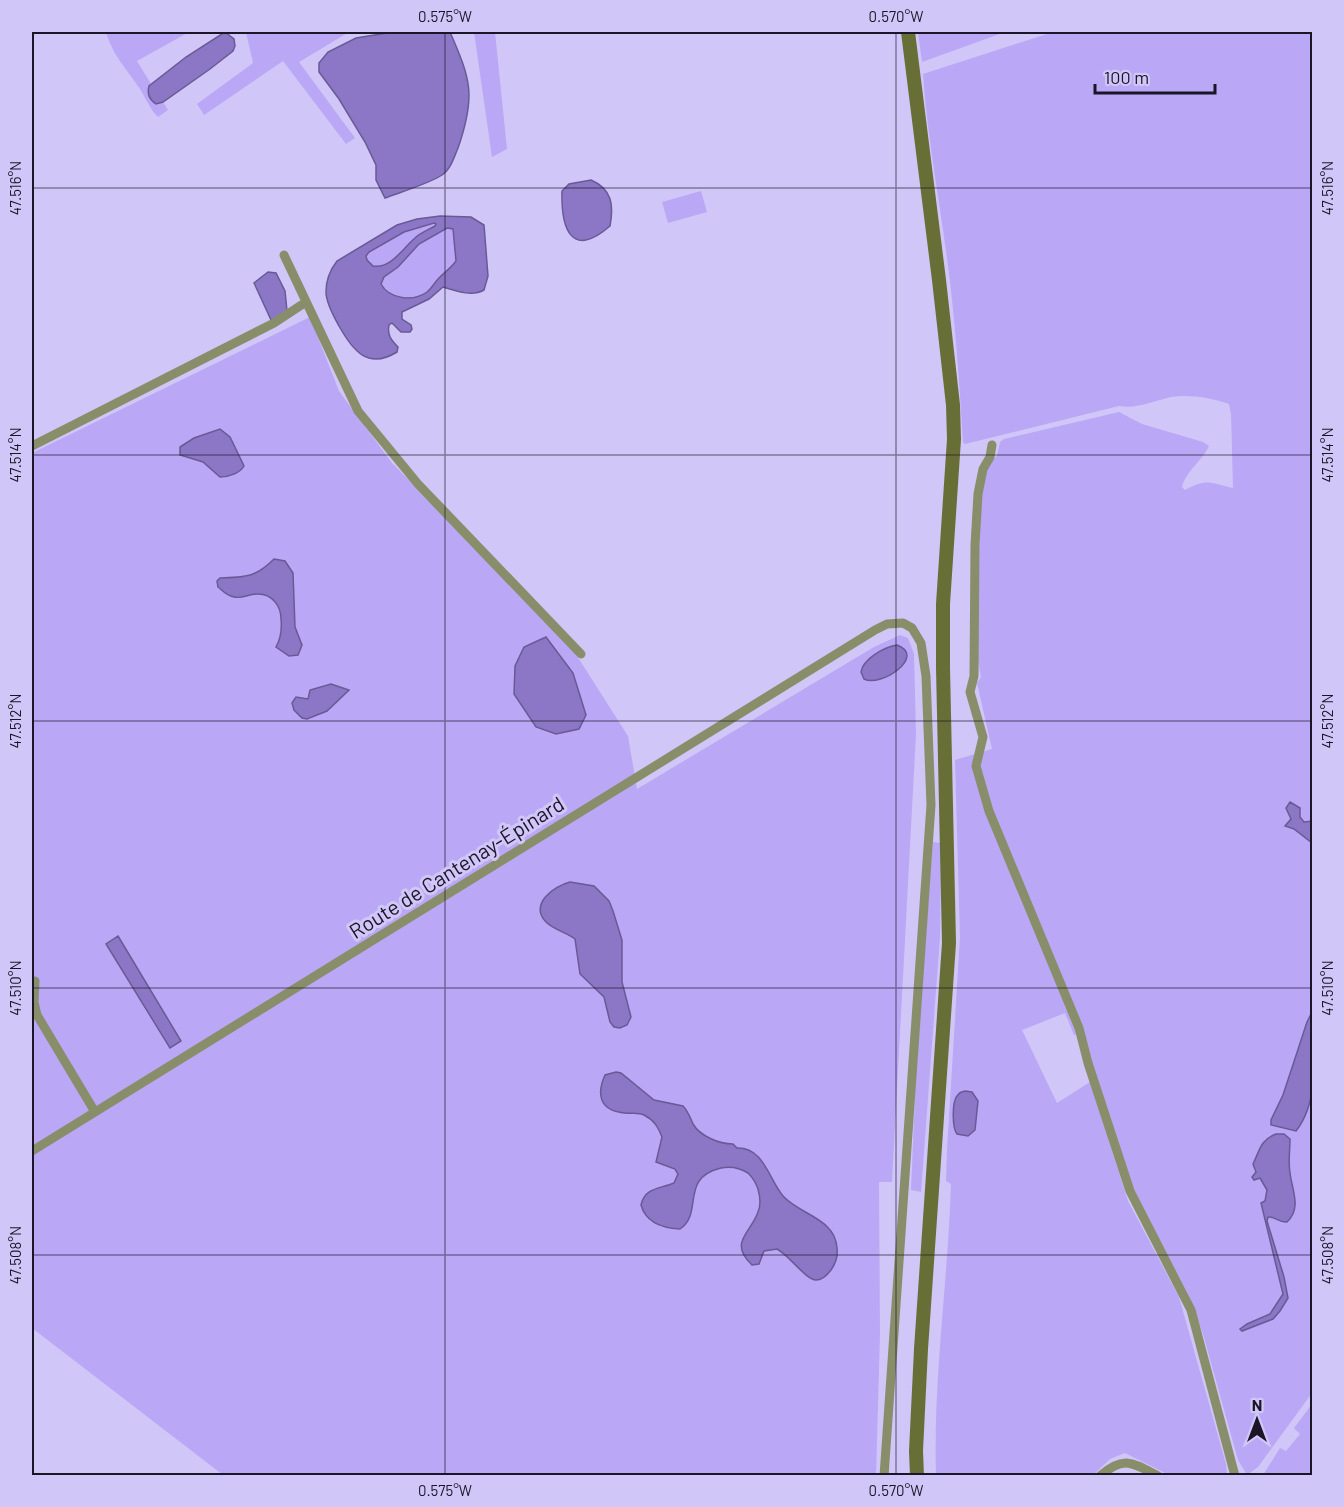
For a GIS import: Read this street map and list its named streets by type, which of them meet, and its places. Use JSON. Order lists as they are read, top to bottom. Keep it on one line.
{"streets":{"street":["Route de Cantenay-Épinard"]},"scale_bar":"100 m","north":"top","coordinates":["0.575°W","0.570°W","47.516°N","47.514°N","47.512°N","47.510°N","47.508°N"]}
